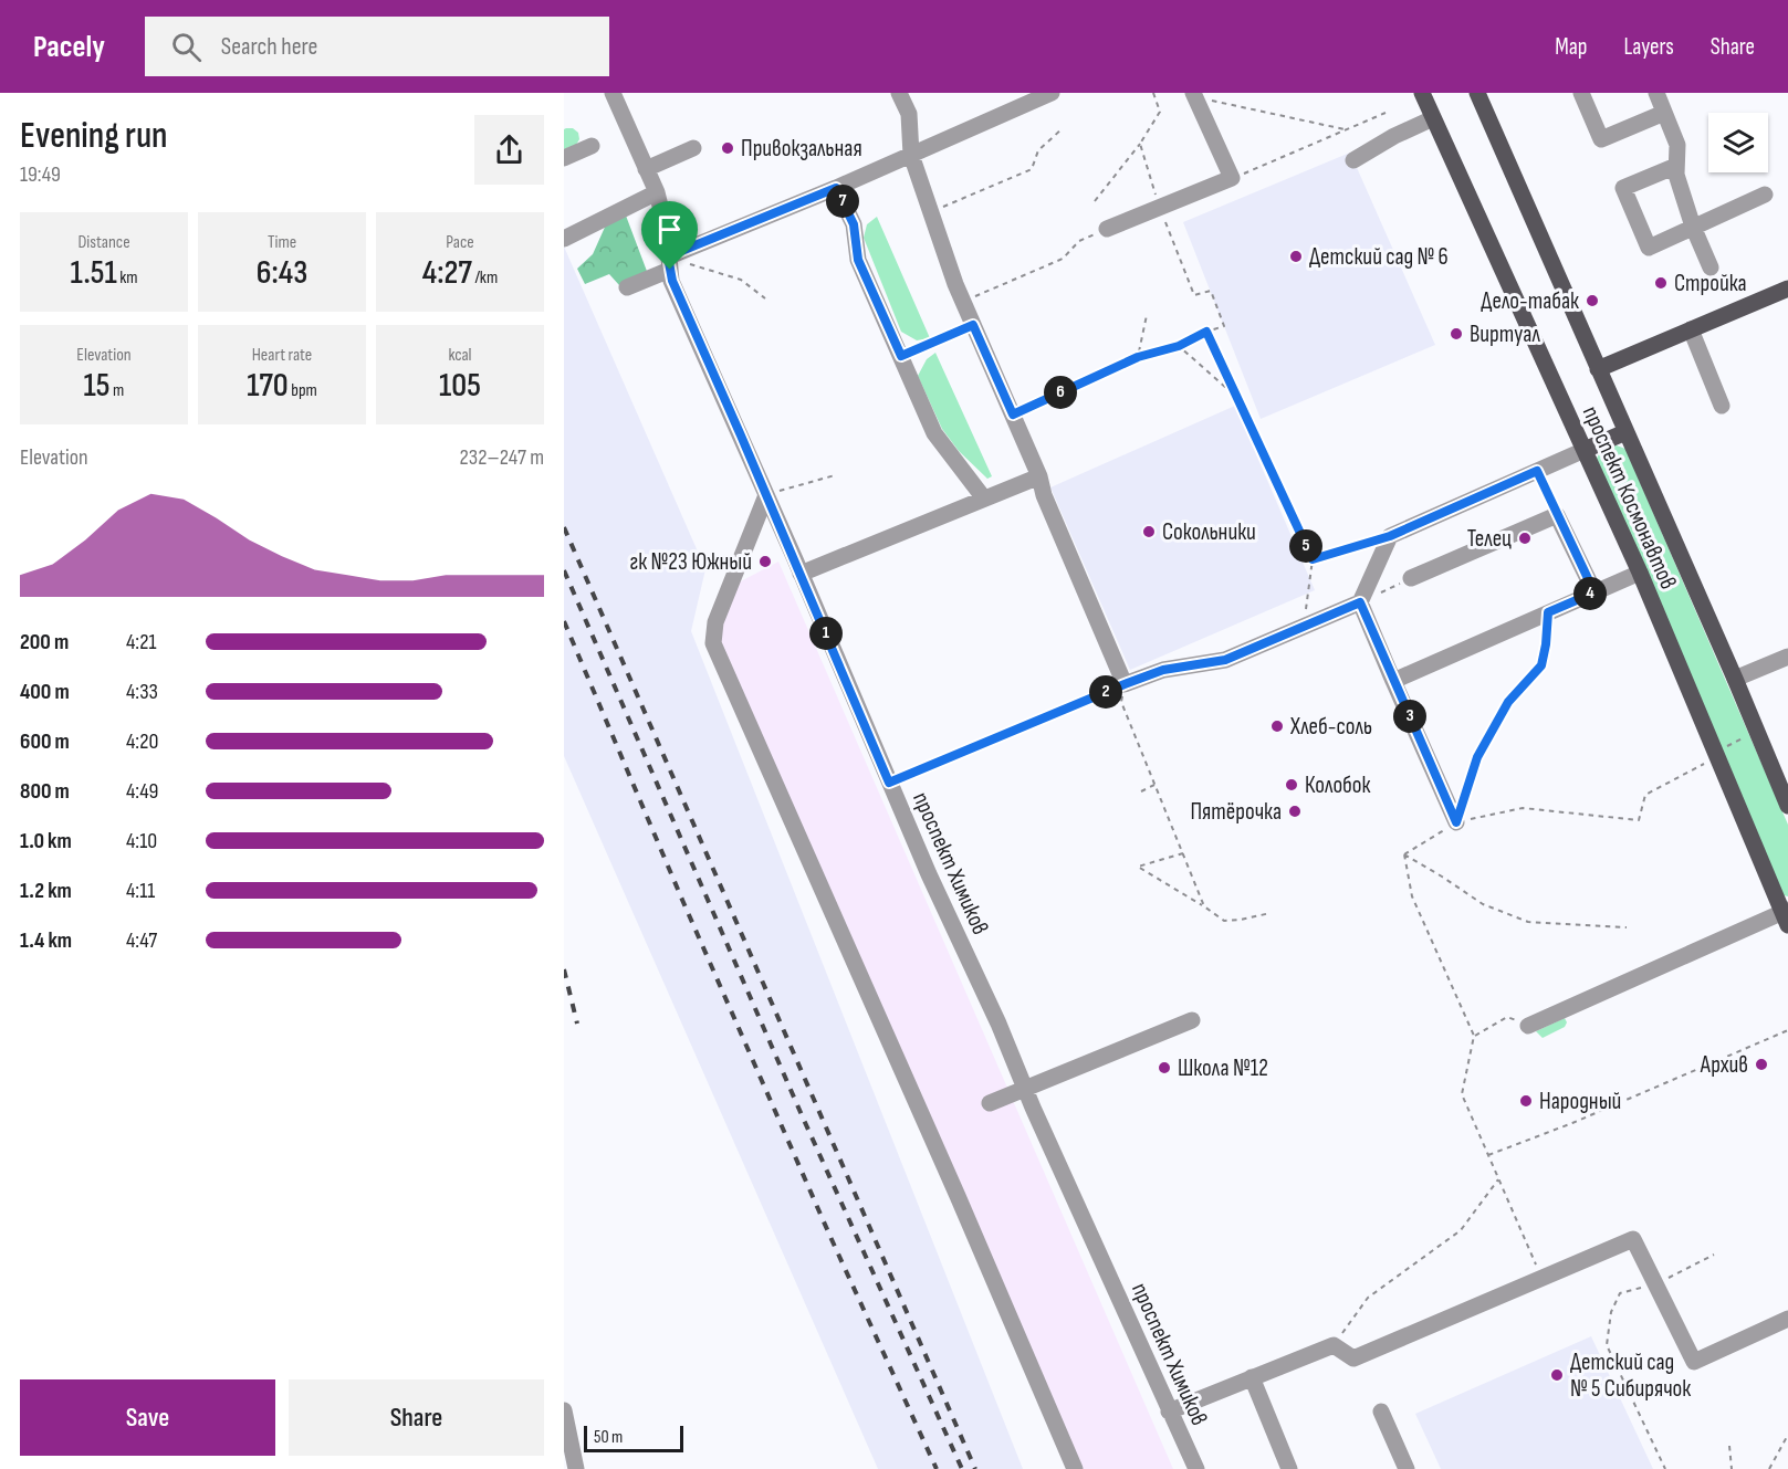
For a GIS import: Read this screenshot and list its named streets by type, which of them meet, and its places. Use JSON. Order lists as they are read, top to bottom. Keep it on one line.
{"streets":{"main road":["проспект Космонавтов"],"street":["проспект Химиков"]},"places":["Привокзальная","Детский сад № 6","Стройка","Дело-табак","Виртуал","Сокольники","Телец","гк №23 Южный","Хлеб-соль","Колобок","Пятёрочка","Архив","Школа №12","Народный","Детский сад № 5 Сибирячок"],"scale_bar":"50 m","page":{"header":"Pacely","search":"Search here","nav":["Map","Layers","Share"],"heading":["Evening run","19:49"],"pins":["7","6","5","4","1","2","3"],"stats":[["Distance","1.51 km"],["Time","6:43"],["Pace","4:27 /km"],["Elevation","15 m"],["Heart rate","170 bpm"],["kcal","105"]],"chart":["Elevation","232–247 m"],"list":[{"name":"200 m","note":"4:21"},{"name":"400 m","note":"4:33"},{"name":"600 m","note":"4:20"},{"name":"800 m","note":"4:49"},{"name":"1.0 km","note":"4:10"},{"name":"1.2 km","note":"4:11"},{"name":"1.4 km","note":"4:47"}],"buttons":["Save","Share"],"scale":"50 m"}}
